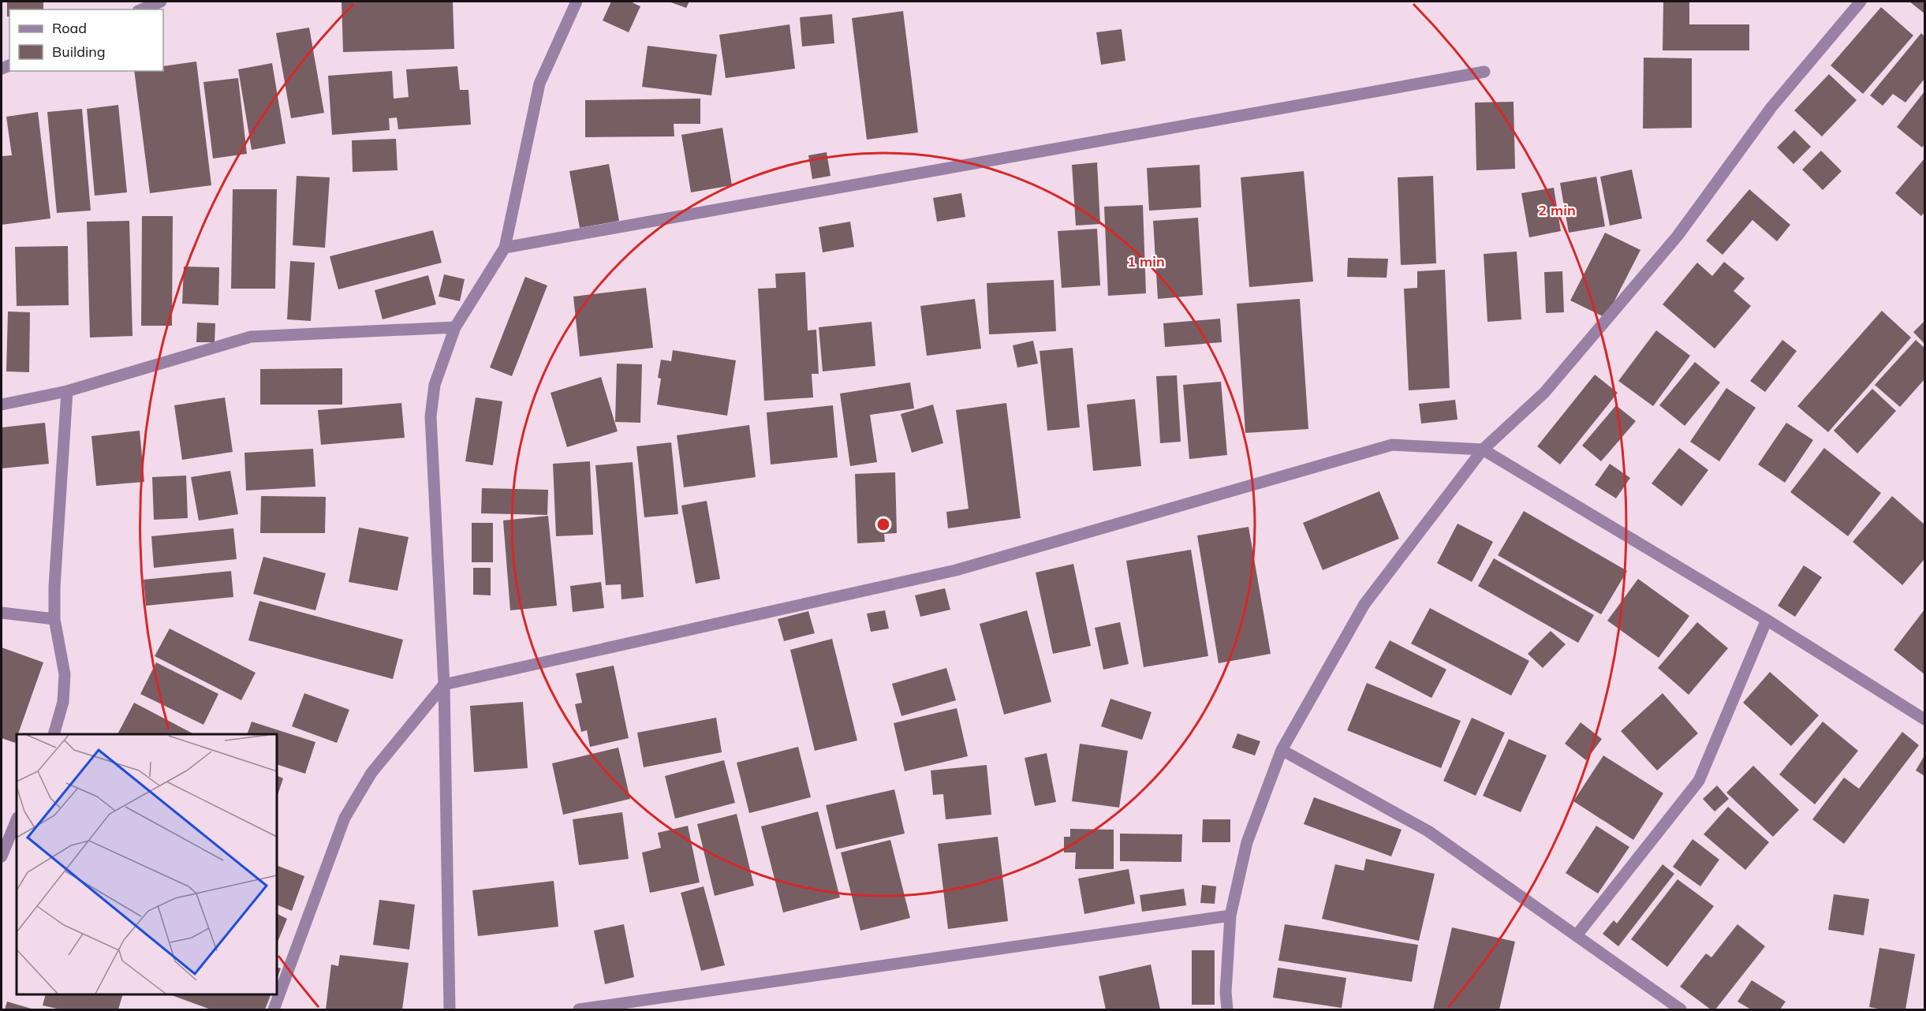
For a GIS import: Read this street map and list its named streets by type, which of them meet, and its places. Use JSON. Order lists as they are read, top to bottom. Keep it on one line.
{"legend":["Road","Building"],"rings":["2 min","1 min"]}
